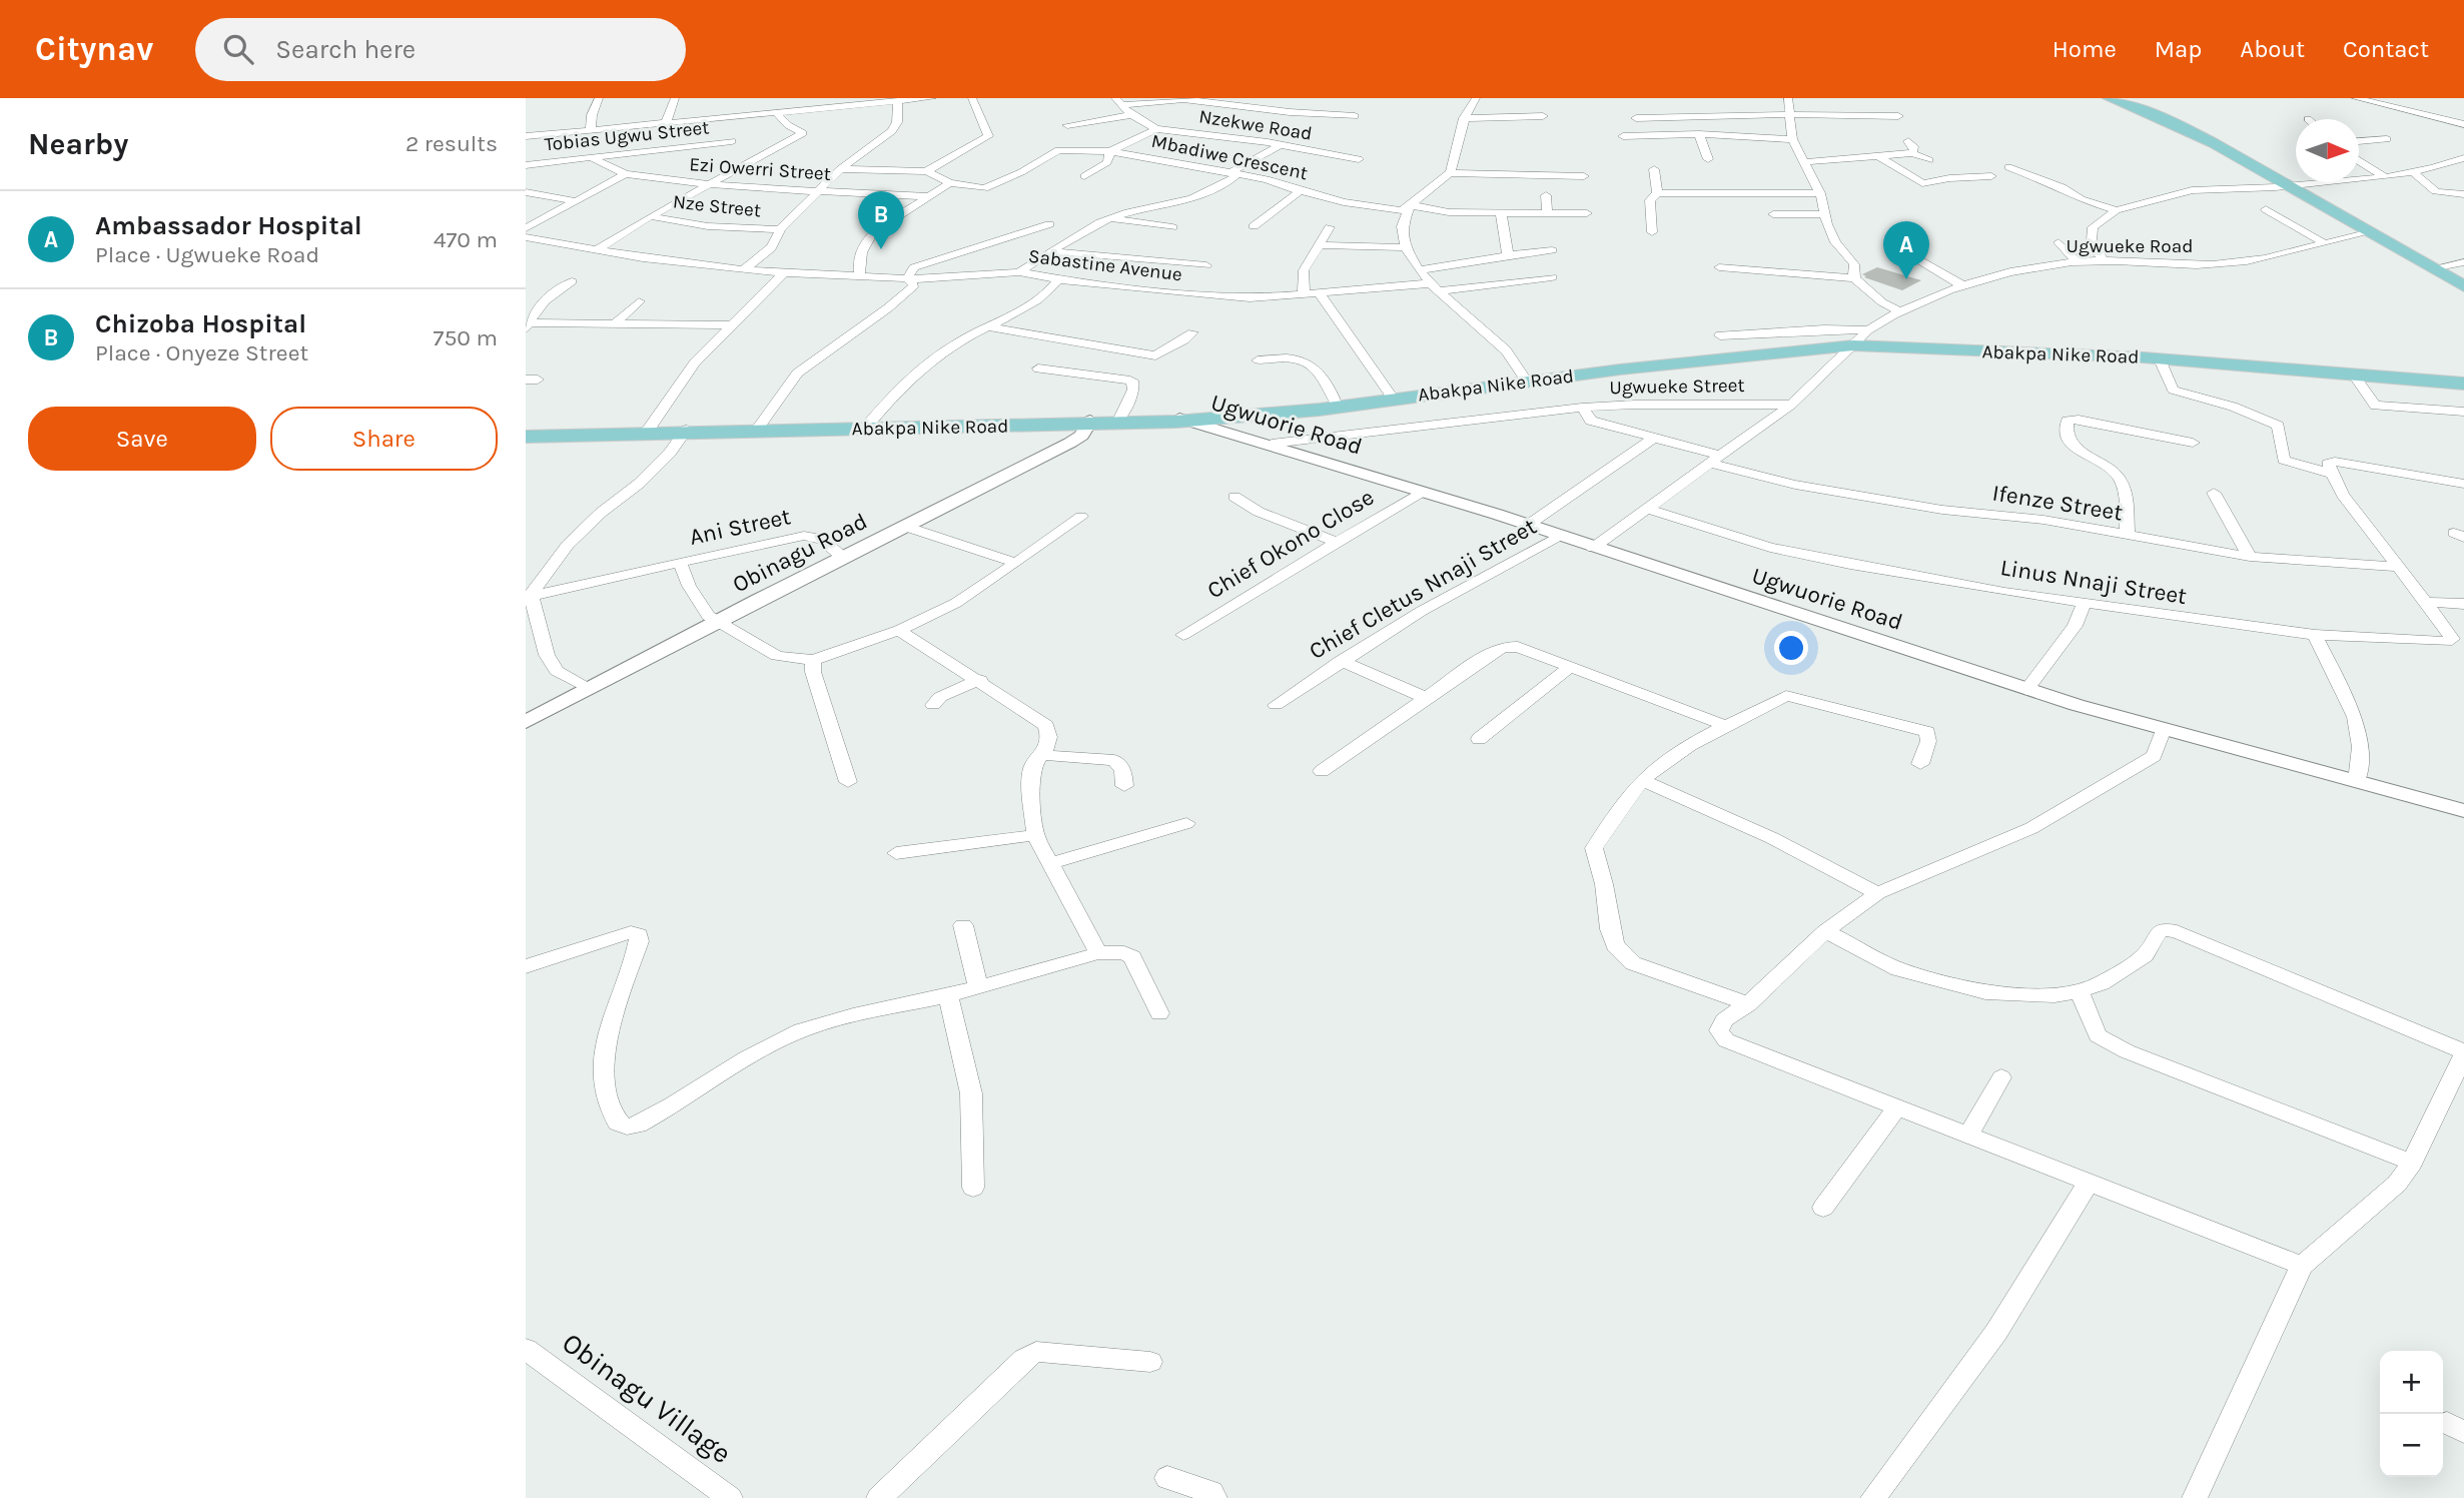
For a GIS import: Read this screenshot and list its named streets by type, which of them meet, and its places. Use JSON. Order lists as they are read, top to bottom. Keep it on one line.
{"streets":{"main road":["Abakpa Nike Road"],"street":["Nzekwe Road","Tobias Ugwu Street","Mbadiwe Crescent","Ezi Owerri Street","Nze Street","Ugwueke Road","Sabastine Avenue","Ugwueke Street","Ugwuorie Road","Ifenze Street","Ani Street","Chief Okono Close","Obinagu Road","Linus Nnaji Street","Chief Cletus Nnaji Street","Obinagu Village"]},"crossings":[["Tobias Ugwu Street","Ezi Owerri Street"],["Ugwueke Road","Abakpa Nike Road"],["Abakpa Nike Road","Ugwuorie Road"],["Abakpa Nike Road","Obinagu Road"],["Ugwueke Street","Ugwuorie Road"],["Ugwueke Street","Ifenze Street"],["Ugwuorie Road","Chief Okono Close"],["Ugwuorie Road","Chief Cletus Nnaji Street"],["Ifenze Street","Linus Nnaji Street"],["Ani Street","Obinagu Road"]],"north":"right","page":{"header":"Citynav","search":"Search here","nav":["Home","Map","About","Contact"],"heading":["Nearby","2 results"],"list":[{"mark":"A","name":"Ambassador Hospital","note":"Place · Ugwueke Road","value":"470 m"},{"mark":"B","name":"Chizoba Hospital","note":"Place · Onyeze Street","value":"750 m"}],"pins":["B","A"],"buttons":["Save","Share"],"map_buttons":["+","−"]}}
